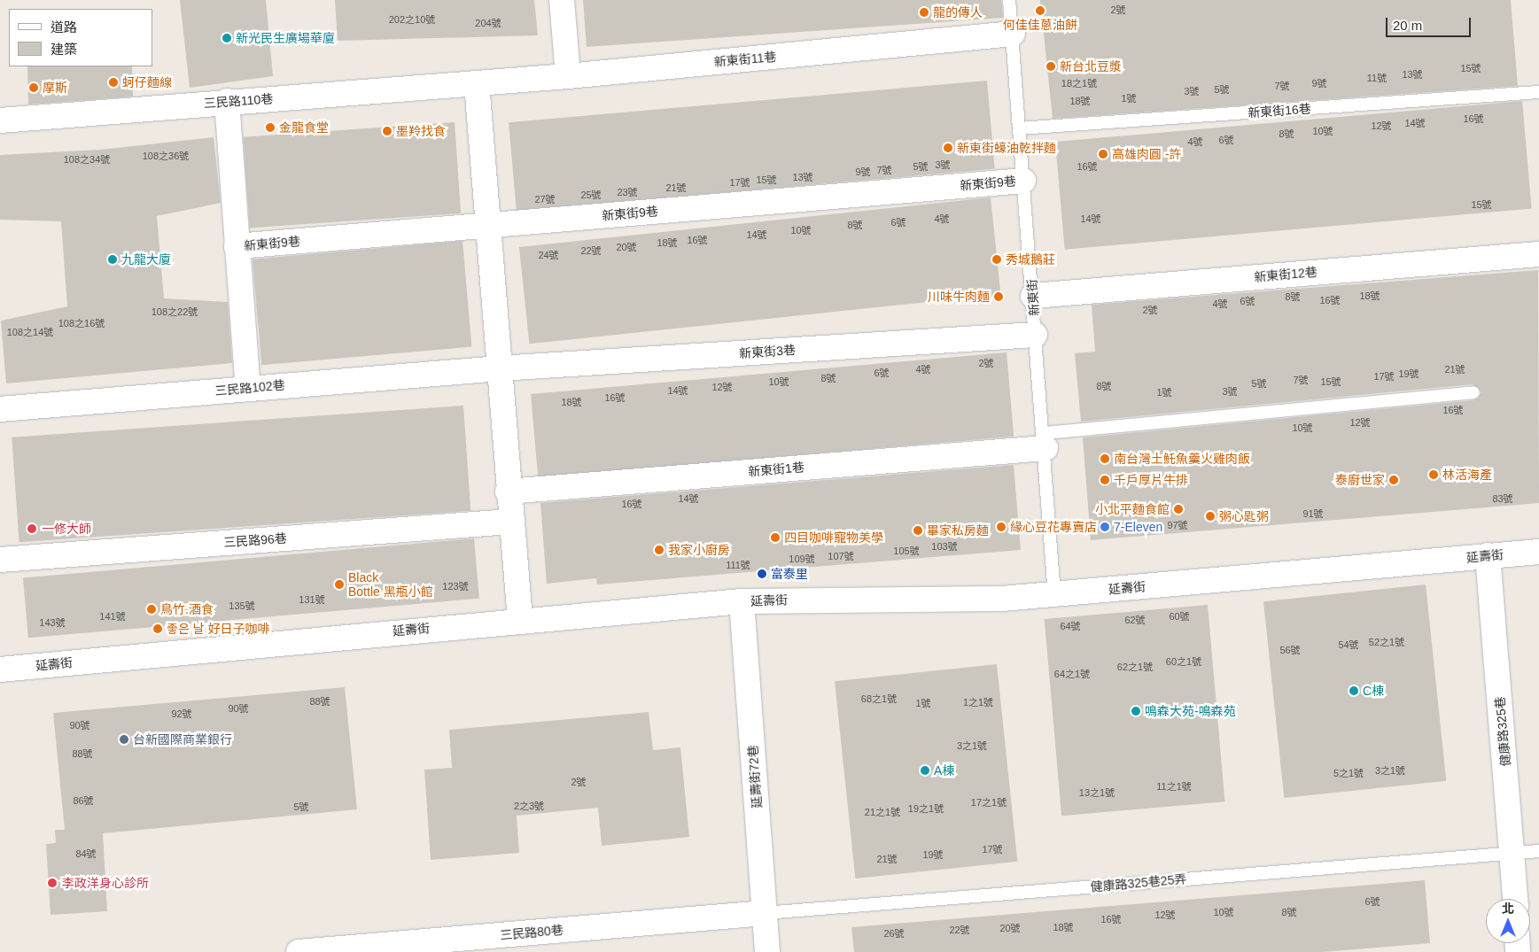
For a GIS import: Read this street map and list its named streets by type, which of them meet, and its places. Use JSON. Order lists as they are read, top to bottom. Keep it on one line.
{"streets":{"street":["新東街11巷","三民路110巷","新東街9巷","新東街12巷","新東街3巷","三民路102巷","新東街1巷","三民路96巷","延壽街","健康路325巷","延壽街72巷","三民路80巷"],"lane":["新東街16巷","新東街","健康路325巷25弄"]},"crossings":[["新東街11巷","三民路110巷"],["新東街11巷","新東街"],["新東街16巷","新東街"],["新東街9巷","新東街"],["新東街12巷","新東街"],["新東街","新東街3巷"],["新東街","新東街1巷"],["新東街","延壽街"],["新東街3巷","三民路102巷"],["延壽街","健康路325巷"],["延壽街","延壽街72巷"],["健康路325巷","健康路325巷25弄"],["延壽街72巷","健康路325巷25弄"],["延壽街72巷","三民路80巷"],["健康路325巷25弄","三民路80巷"]],"places":["何佳佳蔥油餅","龍的傳人","新光民生廣場華廈","新台北豆漿","蚵仔麵線","摩斯","金龍食堂","墨羚找食","新東街蠔油乾拌麵","高雄肉圓 -許","九龍大廈","秀城鵝莊","川味牛肉麵","南台灣土魠魚羹火雞肉飯","林活海產","千戶厚片牛排","泰廚世家","小北平麵食館","粥心匙粥","緣心豆花專賣店","7-Eleven","一修大師","畢家私房麵","四目咖啡寵物美學","我家小廚房","富泰里","Black Bottle 黑瓶小館","鳥竹.酒食","좋은 날 好日子咖啡","C棟","鳴森大苑-鳴森苑","台新國際商業銀行","A棟","李政洋身心診所"],"house_numbers":["2號","202之10號","204號","15號","13號","11號","18之1號","9號","7號","5號","3號","1號","18號","16號","14號","12號","10號","8號","6號","4號","108之36號","108之34號","3號","5號","16號","7號","9號","13號","15號","17號","21號","23號","25號","27號","15號","4號","14號","6號","8號","10號","14號","16號","18號","20號","22號","24號","18號","8號","16號","6號","4號","2號","108之22號","108之16號","108之14號","2號","4號","21號","6號","19號","17號","8號","7號","10號","15號","5號","8號","12號","14號","3號","1號","16號","18號","16號","12號","10號","14號","83號","16號","91號","97號","103號","105號","107號","109號","111號","123號","131號","135號","141號","60號","62號","143號","64號","52之1號","54號","56號","60之1號","62之1號","64之1號","68之1號","88號","1之1號","1號","90號","92號","90號","3之1號","88號","3之1號","5之1號","2號","11之1號","13之1號","86號","17之1號","2之3號","5號","19之1號","21之1號","17號","84號","19號","21號","6號","10號","8號","12號","16號","18號","20號","22號","26號"],"legend":["道路","建築"],"scale_bar":"20 m","north":"top"}
